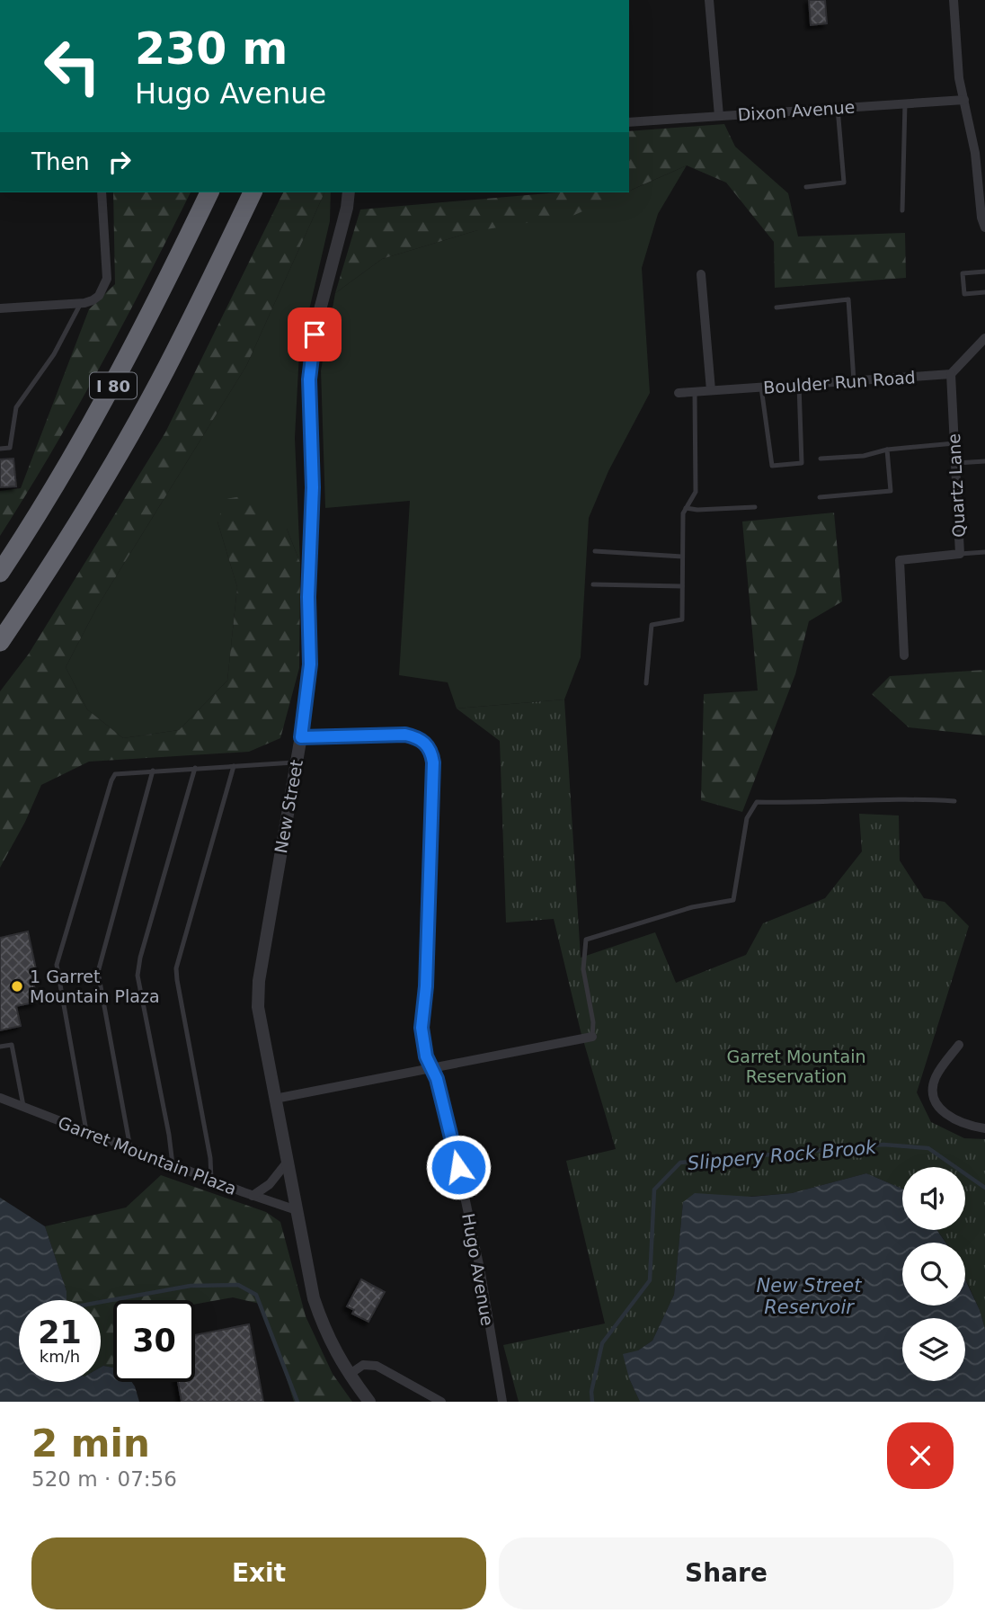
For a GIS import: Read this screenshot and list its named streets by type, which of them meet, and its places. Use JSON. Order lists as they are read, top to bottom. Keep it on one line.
{"streets":{"highway":["I 80"],"street":["Dixon Avenue","Boulder Run Road","Quartz Lane","New Street","Garret Mountain Plaza","Hugo Avenue"]},"crossings":[["Boulder Run Road","Quartz Lane"],["New Street","Garret Mountain Plaza"],["New Street","Hugo Avenue"]],"water":["Slippery Rock Brook","New Street Reservoir"],"parks":["Garret Mountain Reservation"],"places":["1 Garret Mountain Plaza"],"page":{"turn":["230 m","Hugo Avenue"],"then":"Then","speed":"21 km/h","limit":"30","heading":["2 min","520 m · 07:56"],"buttons":["Exit","Share"]}}
